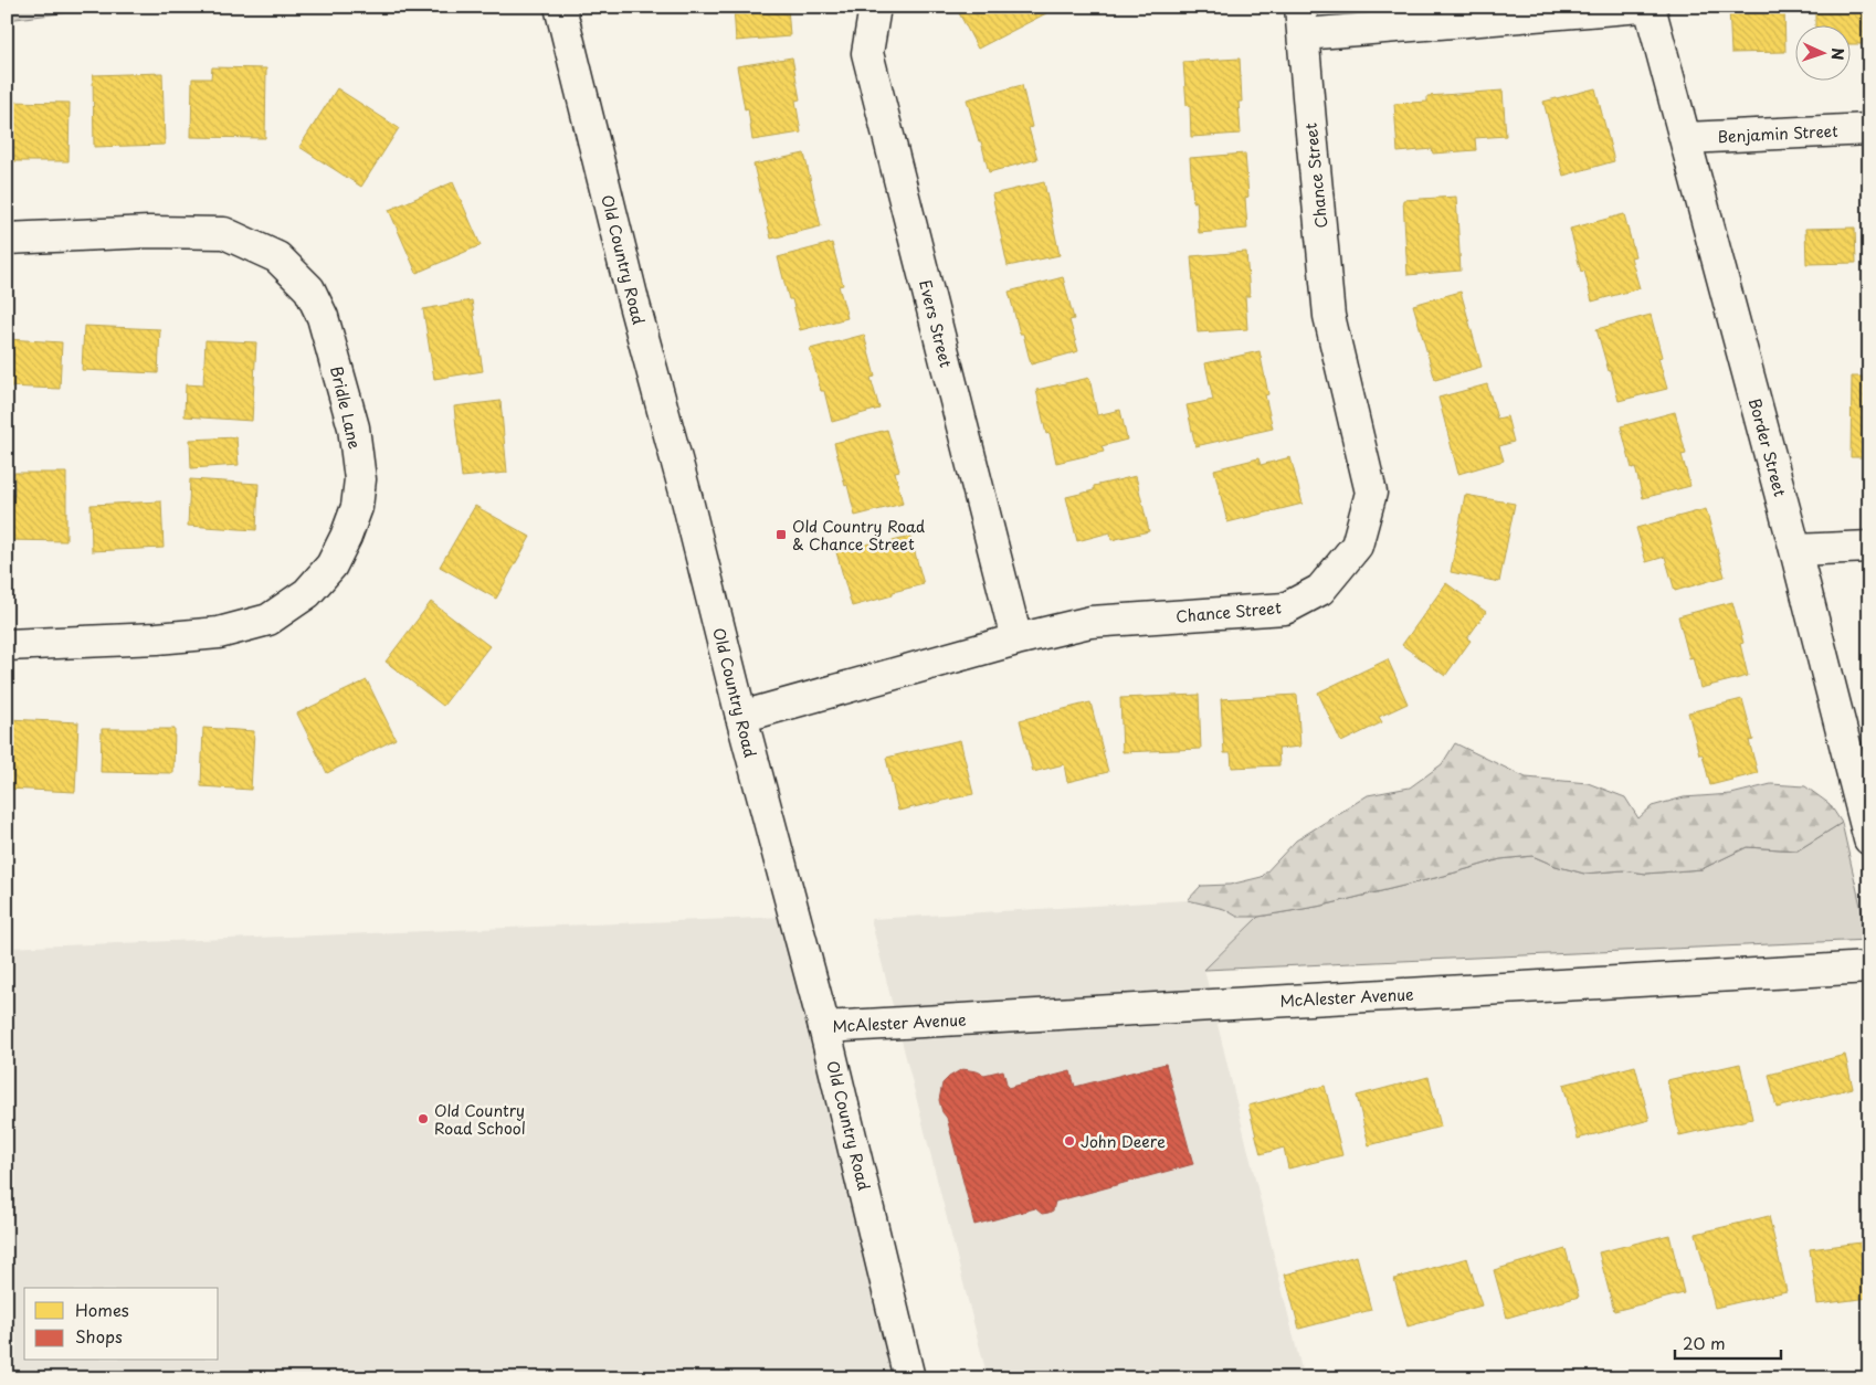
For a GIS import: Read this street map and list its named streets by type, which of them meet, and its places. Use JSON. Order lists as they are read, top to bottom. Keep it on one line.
{"streets":{"street":["Benjamin Street","Chance Street","Old Country Road","Evers Street","Bridle Lane","Border Street","McAlester Avenue"]},"crossings":[["Benjamin Street","Border Street"],["Chance Street","Old Country Road"],["Chance Street","Evers Street"],["Old Country Road","McAlester Avenue"]],"places":{"transit":["Old Country Road & Chance Street"],"other":["Old Country Road School","John Deere"]},"legend":["Homes","Shops"],"scale_bar":"20 m","north":"right"}
